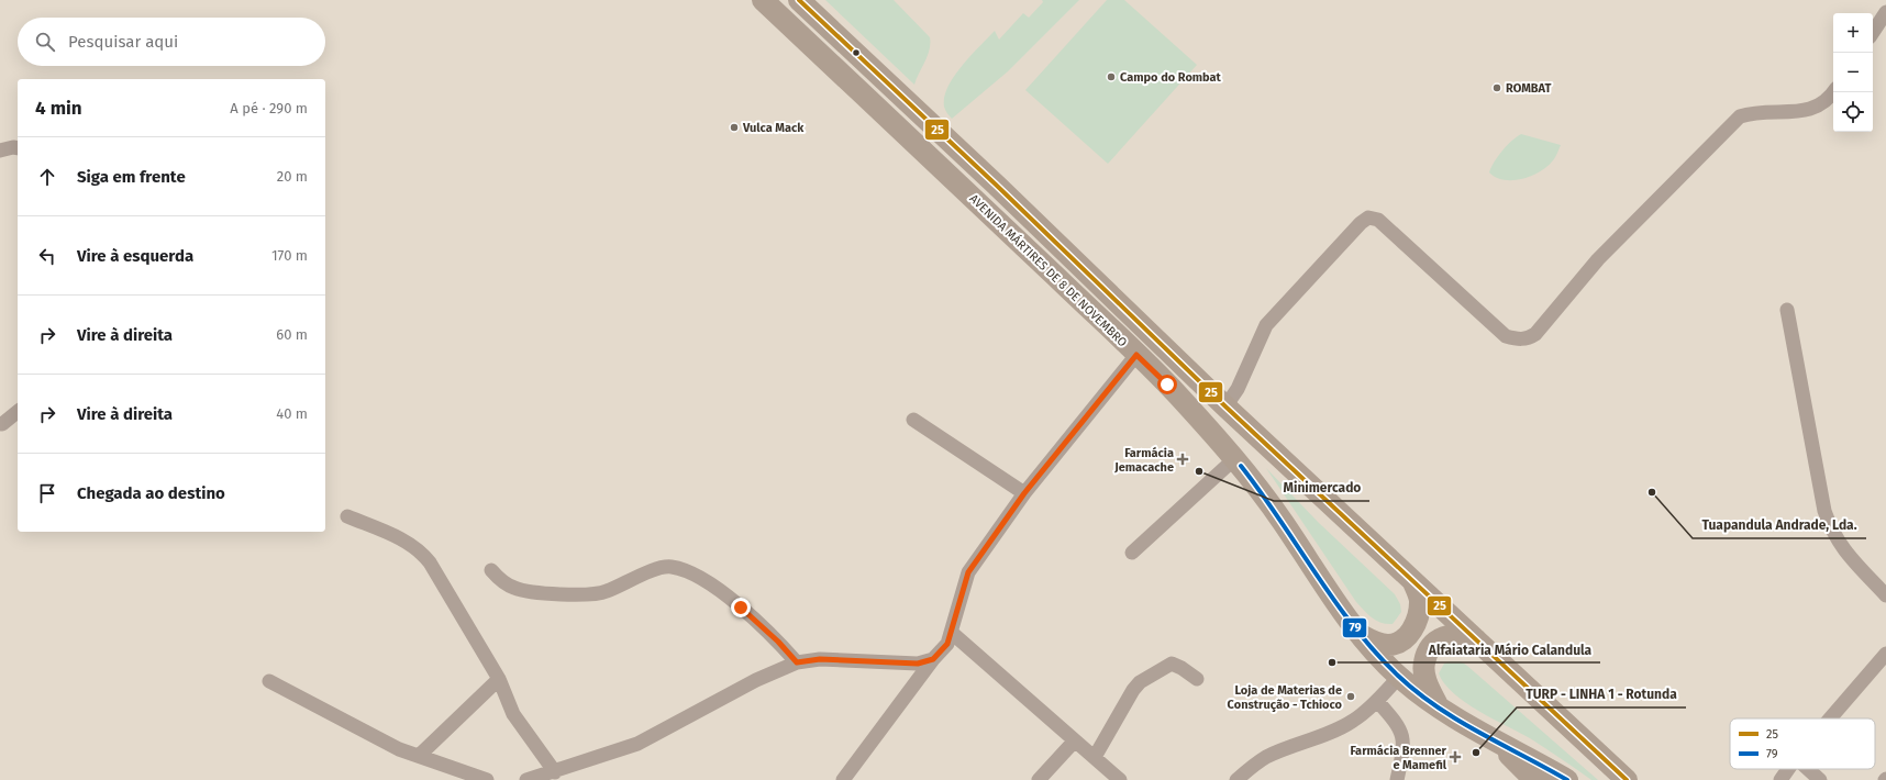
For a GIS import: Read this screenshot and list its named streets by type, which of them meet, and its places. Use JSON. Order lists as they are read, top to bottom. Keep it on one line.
{"streets":{"main road":["AVENIDA MÁRTIRES DE 8 DE NOVEMBRO"]},"places":{"other":["Campo do Rombat","ROMBAT","Vulca Mack","Minimercado","Tuapandula Andrade, Lda.","Alfaiataria Mário Calandula","Loja de Materias de Construção - Tchioco","TURP - LINHA 1 - Rotunda"],"health":["Farmácia Jemacache","Farmácia Brenner e Mamefil"]},"lines":["transit line 25","transit line 79"],"legend":["25","79"],"page":{"map_buttons":["+","−"],"search":"Pesquisar aqui","heading":["4 min","A pé · 290 m"],"list":[["Siga em frente","20 m"],["Vire à esquerda","170 m"],["Vire à direita","60 m"],["Vire à direita","40 m"],"Chegada ao destino"]}}
